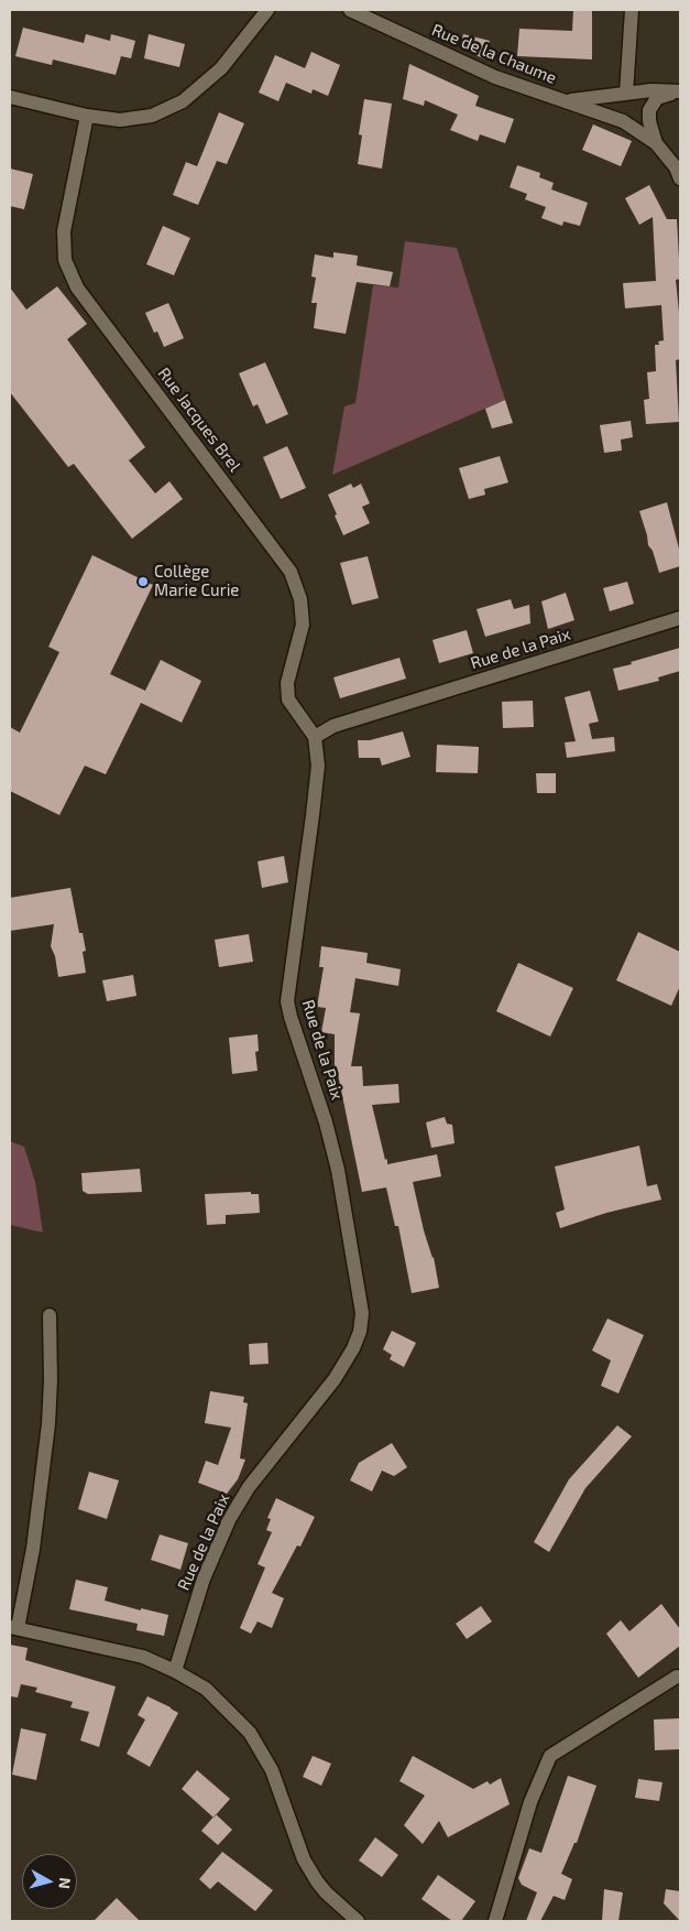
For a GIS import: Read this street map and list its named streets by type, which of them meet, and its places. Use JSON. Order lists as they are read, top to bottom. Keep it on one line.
{"streets":{"street":["Rue de la Chaume","Rue Jacques Brel","Rue de la Paix"]},"crossings":[["Rue Jacques Brel","Rue de la Paix"]],"places":["Collège Marie Curie"],"north":"right"}
